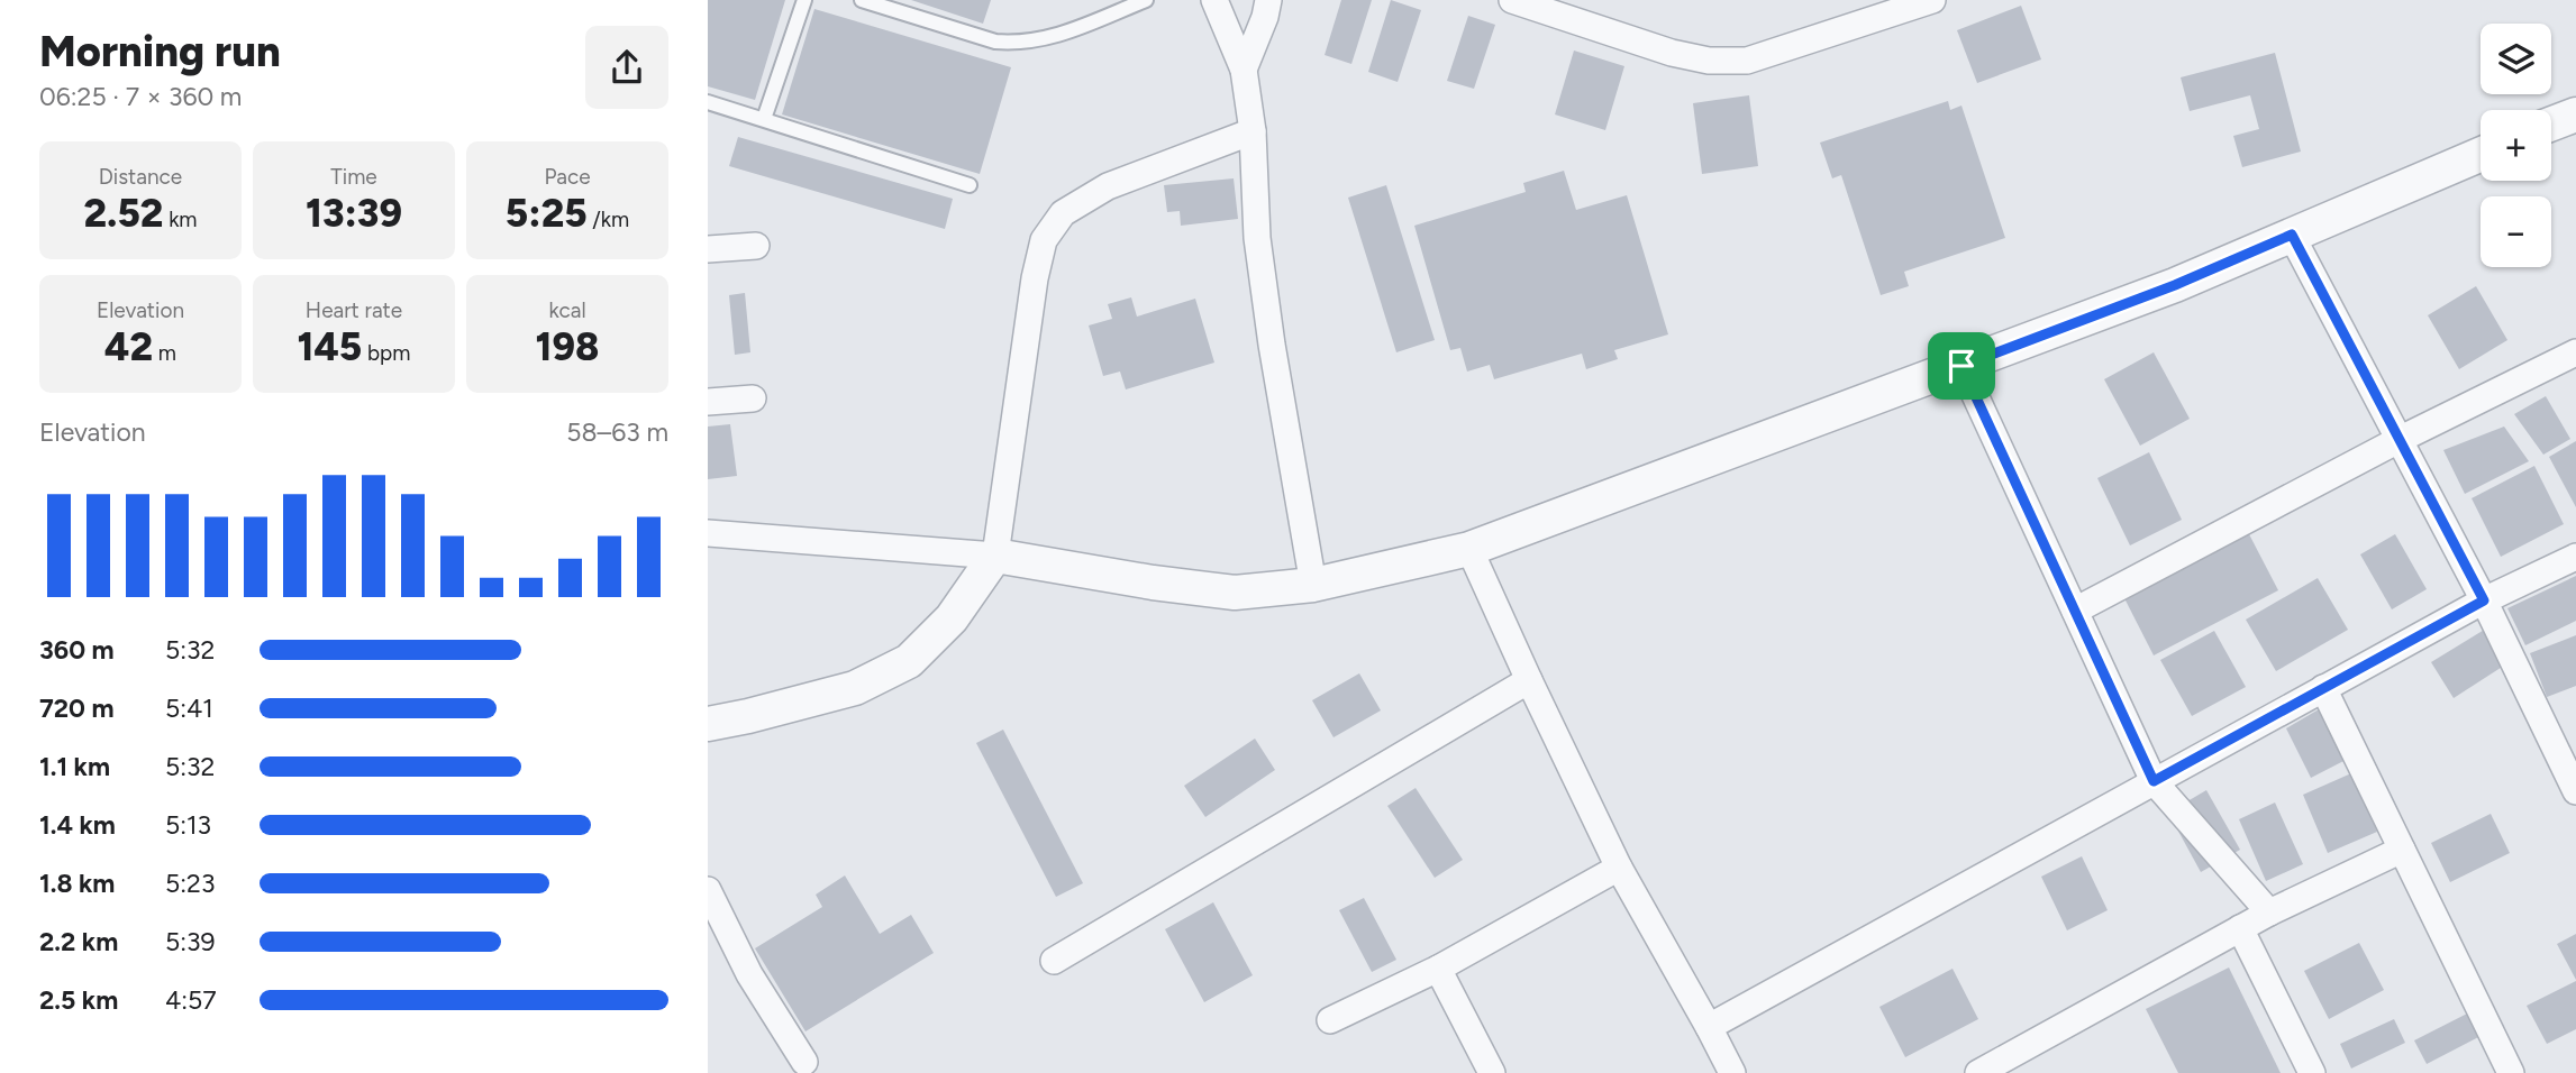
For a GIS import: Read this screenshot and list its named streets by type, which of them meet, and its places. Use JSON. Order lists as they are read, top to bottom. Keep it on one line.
{"page":{"heading":["Morning run","06:25 · 7 × 360 m"],"map_buttons":["+","−"],"stats":[["Distance","2.52 km"],["Time","13:39"],["Pace","5:25 /km"],["Elevation","42 m"],["Heart rate","145 bpm"],["kcal","198"]],"chart":["Elevation","58–63 m"],"list":[{"name":"360 m","note":"5:32"},{"name":"720 m","note":"5:41"},{"name":"1.1 km","note":"5:32"},{"name":"1.4 km","note":"5:13"},{"name":"1.8 km","note":"5:23"},{"name":"2.2 km","note":"5:39"},{"name":"2.5 km","note":"4:57"}]}}
